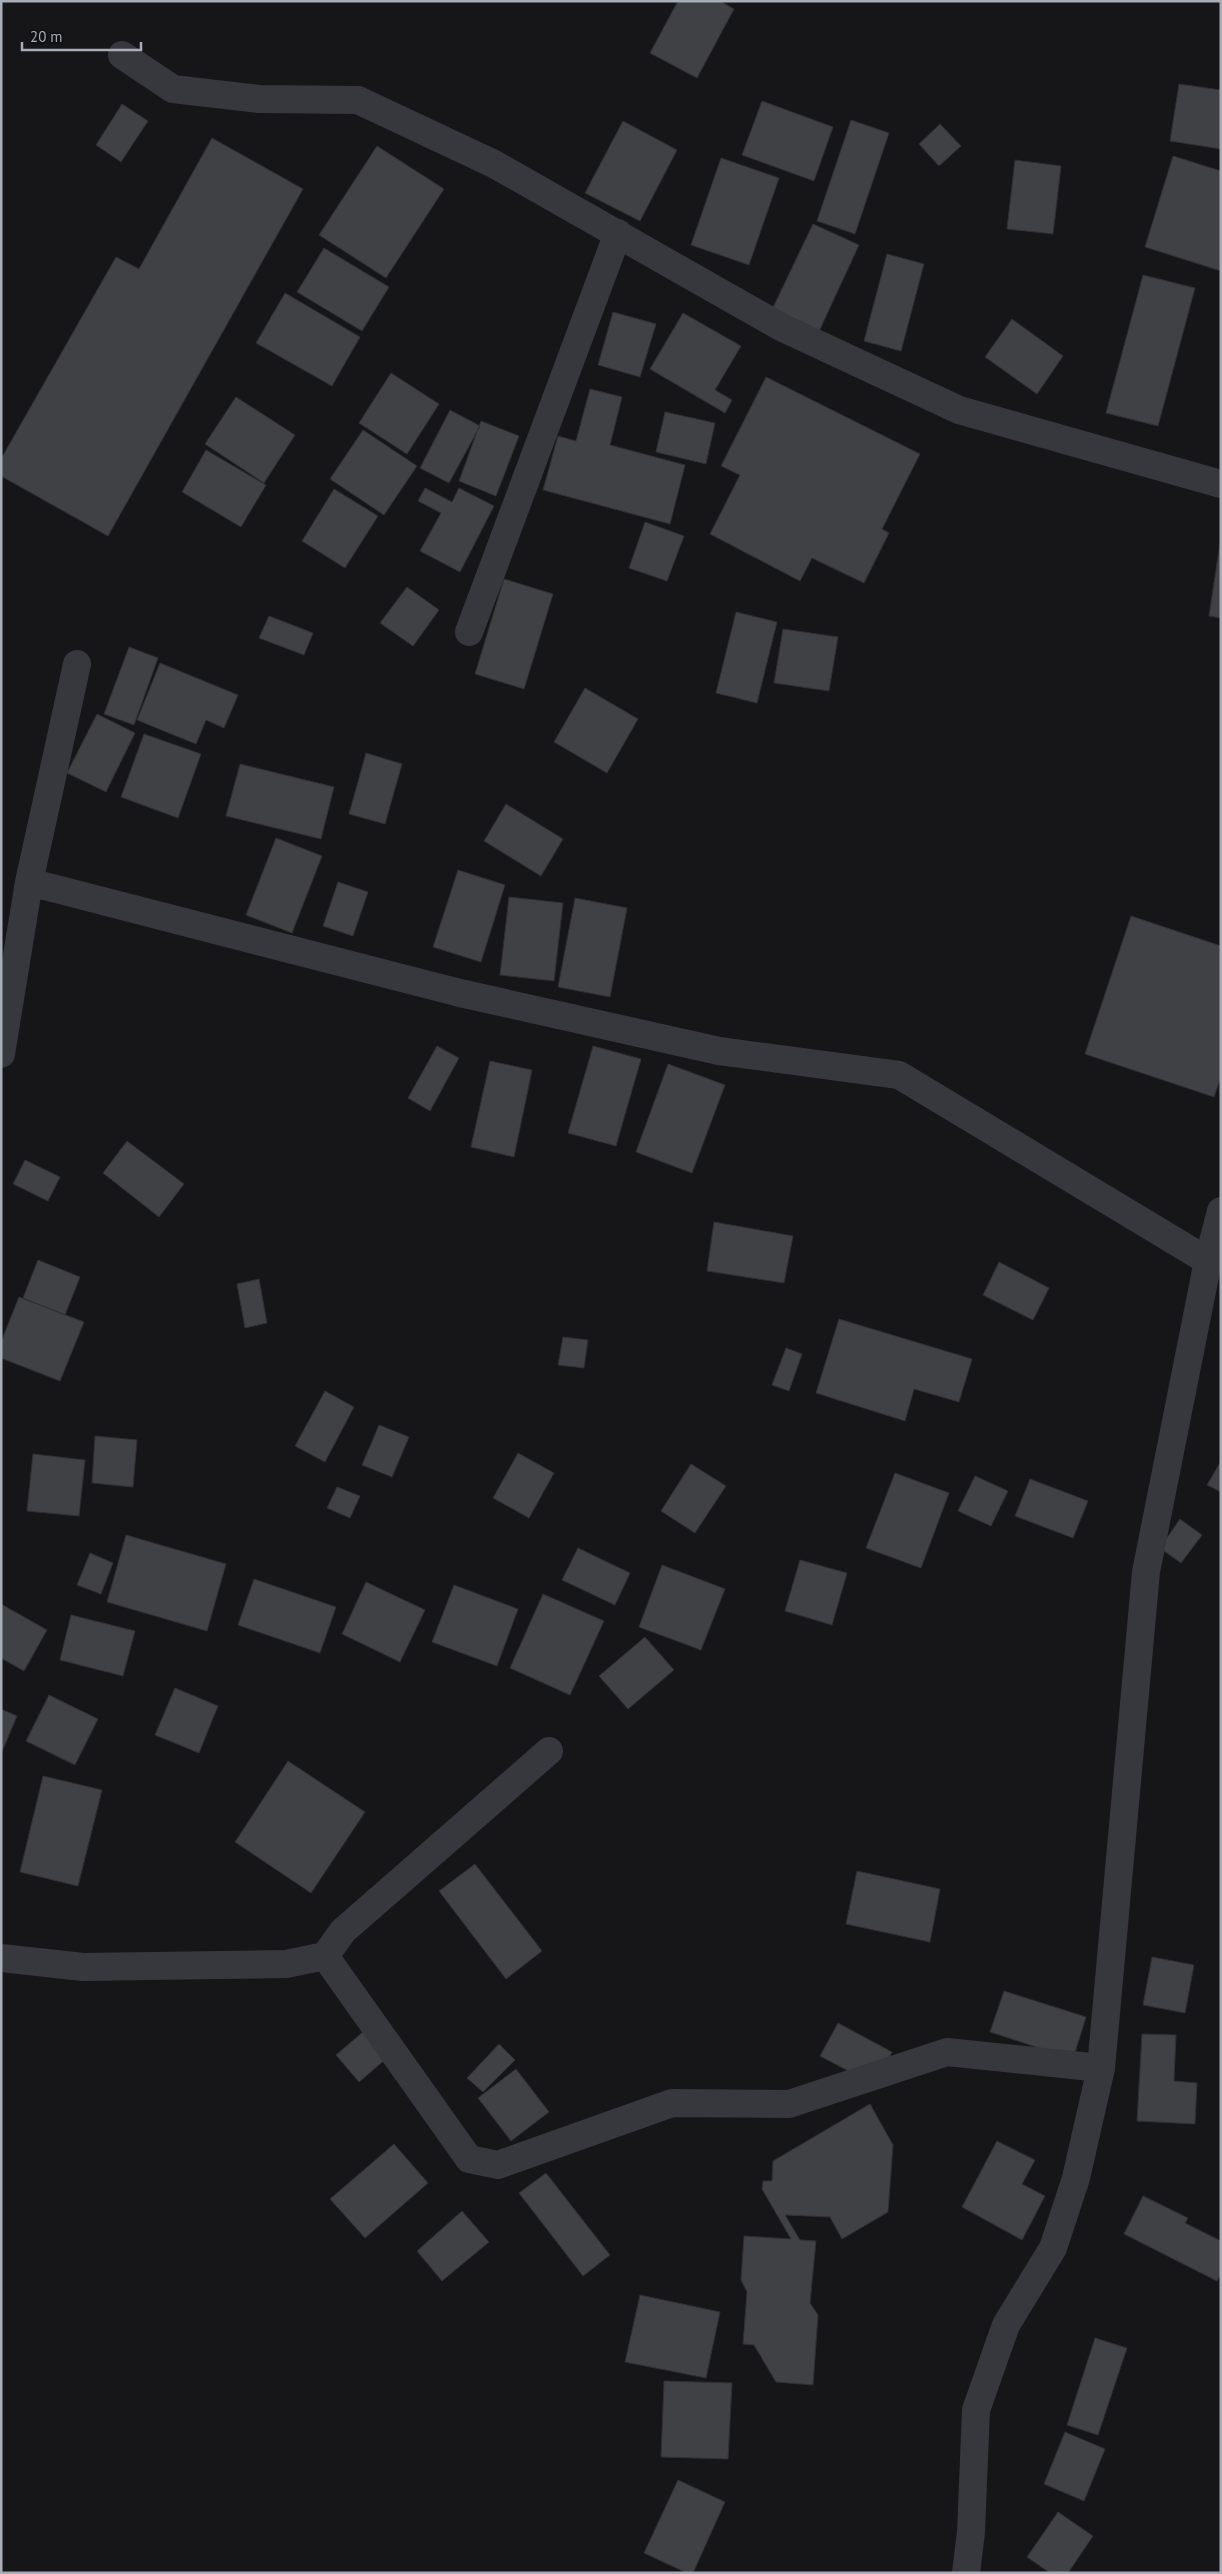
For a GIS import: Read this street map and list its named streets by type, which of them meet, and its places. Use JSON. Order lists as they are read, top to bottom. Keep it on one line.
{"scale_bar":"20 m"}
